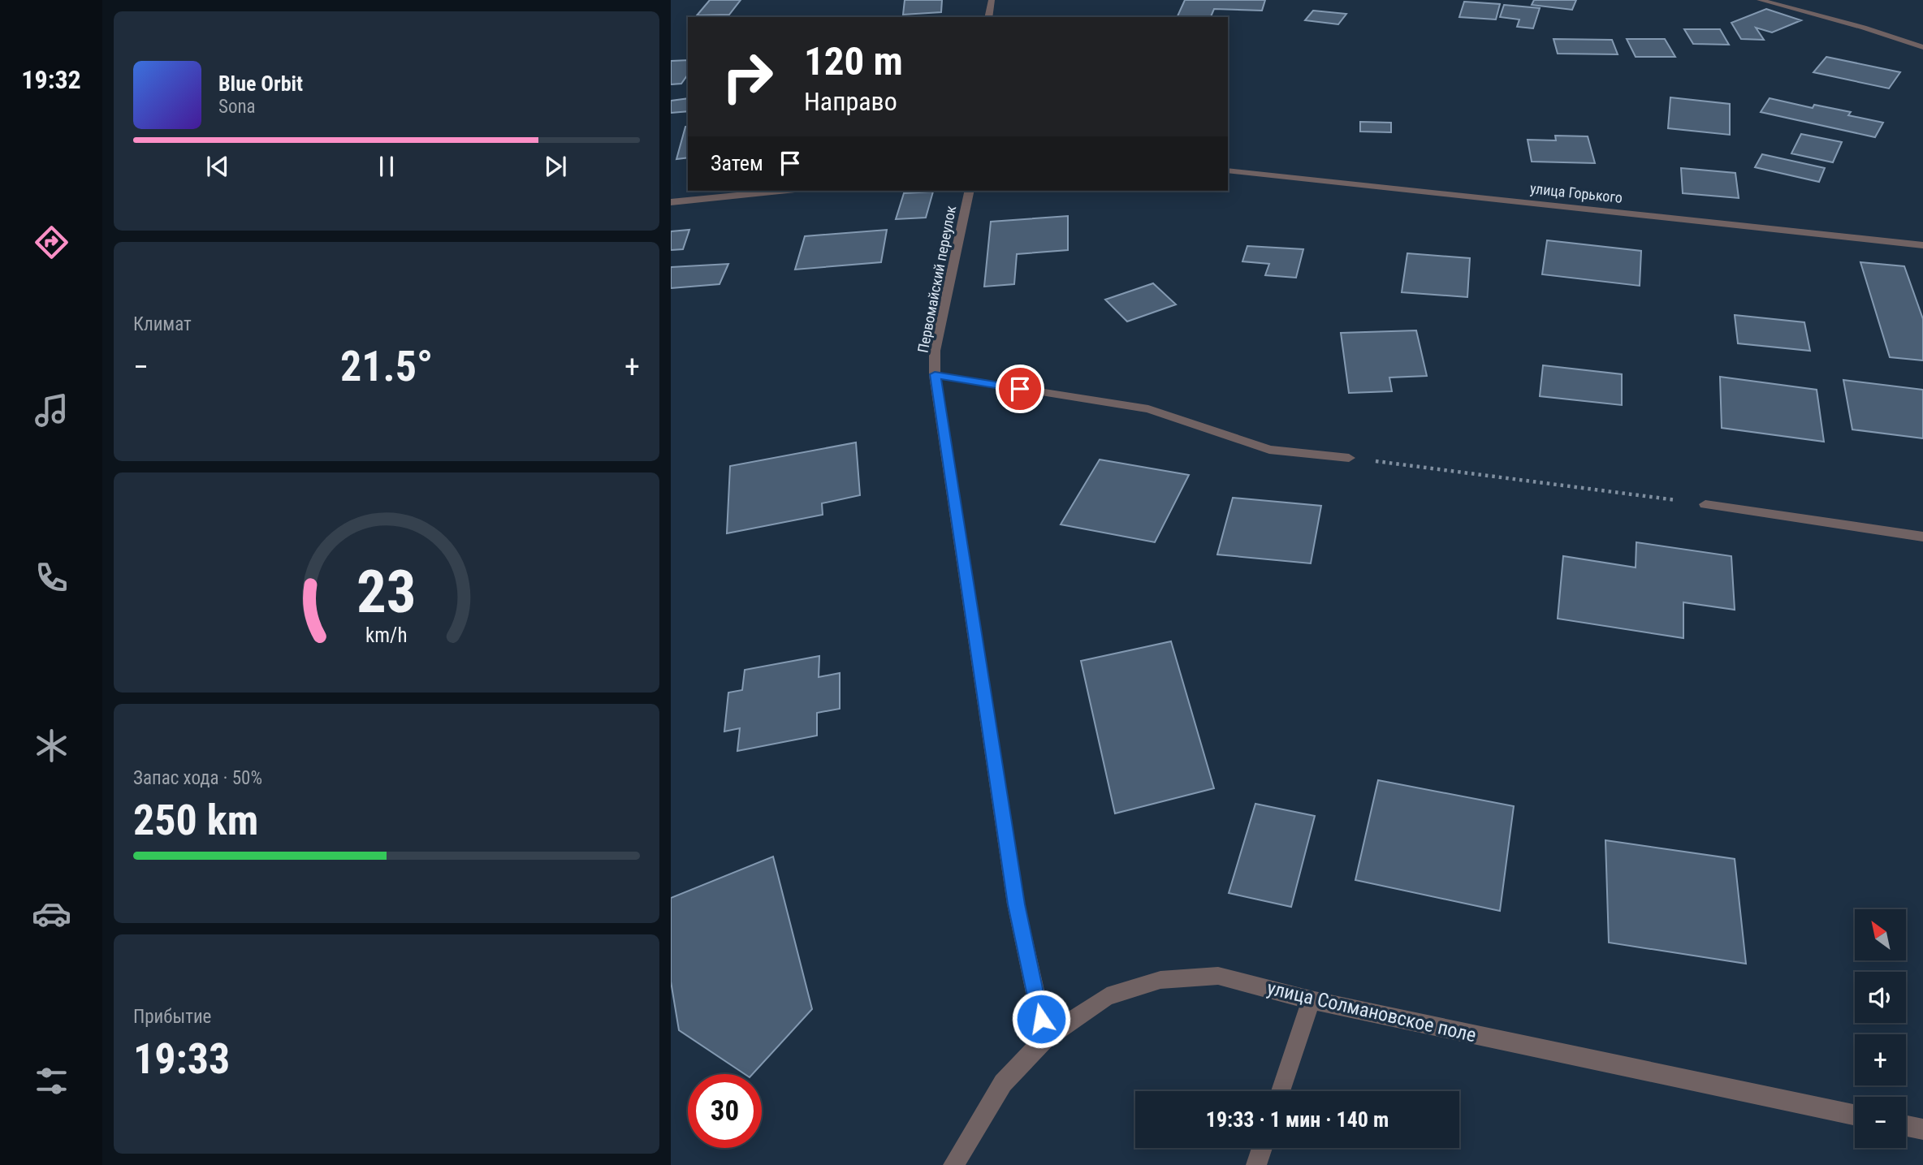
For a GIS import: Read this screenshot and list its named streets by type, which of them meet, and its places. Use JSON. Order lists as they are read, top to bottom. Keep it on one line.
{"streets":{"street":["улица Горького","Первомайский переулок","улица Солмановское поле"]},"crossings":[["Первомайский переулок","улица Солмановское поле"]],"north":"top left","page":{"tabs":"19:32","turn":["120 m","Направо"],"song":["Blue Orbit","Sona"],"then":"Затем","tile":["Климат",["Запас хода · 50%","250 km"],["Прибытие","19:33"]],"heat":["−","21.5°","+"],"map_buttons":["+","−"],"limit":"30","trip":"19:33 · 1 мин · 140 m","gauge":["23","km/h"]}}
